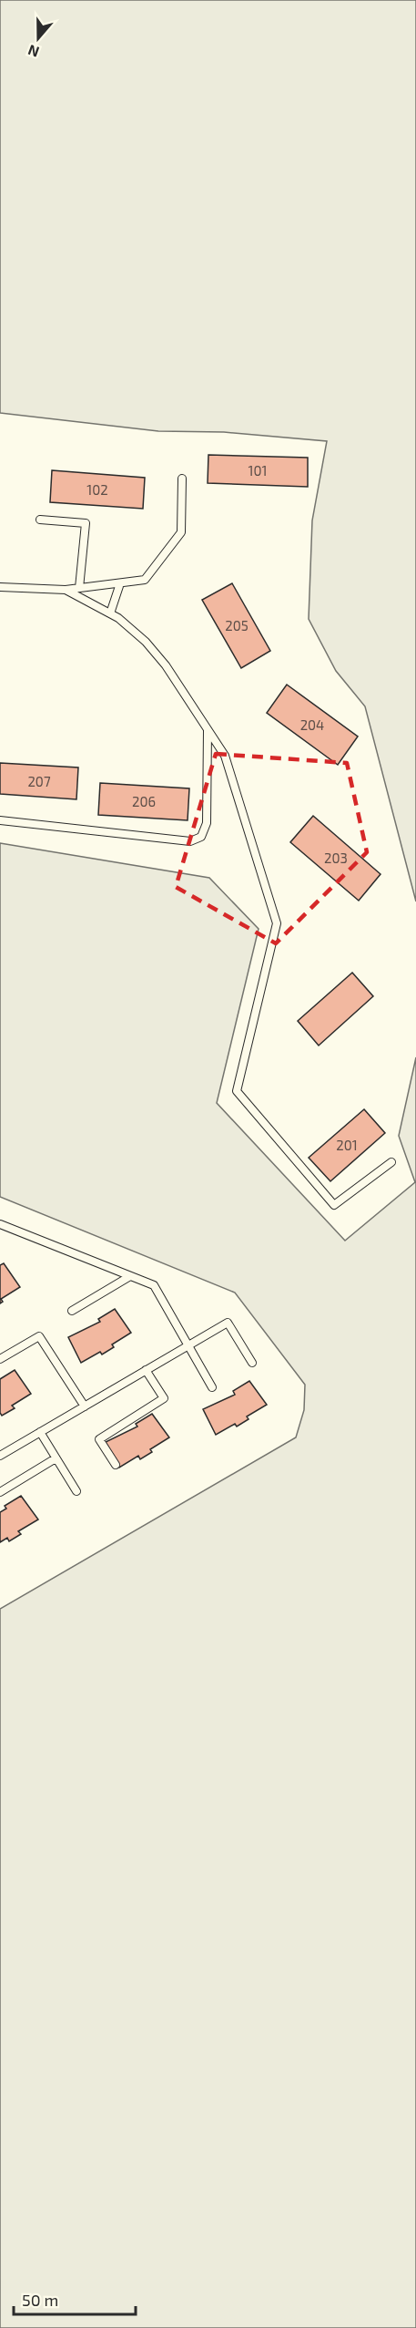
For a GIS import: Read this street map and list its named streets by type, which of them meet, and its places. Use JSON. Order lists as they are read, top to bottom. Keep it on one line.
{"house_numbers":["101","102","205","204","207","206","203","201"],"scale_bar":"50 m","north":"bottom"}
